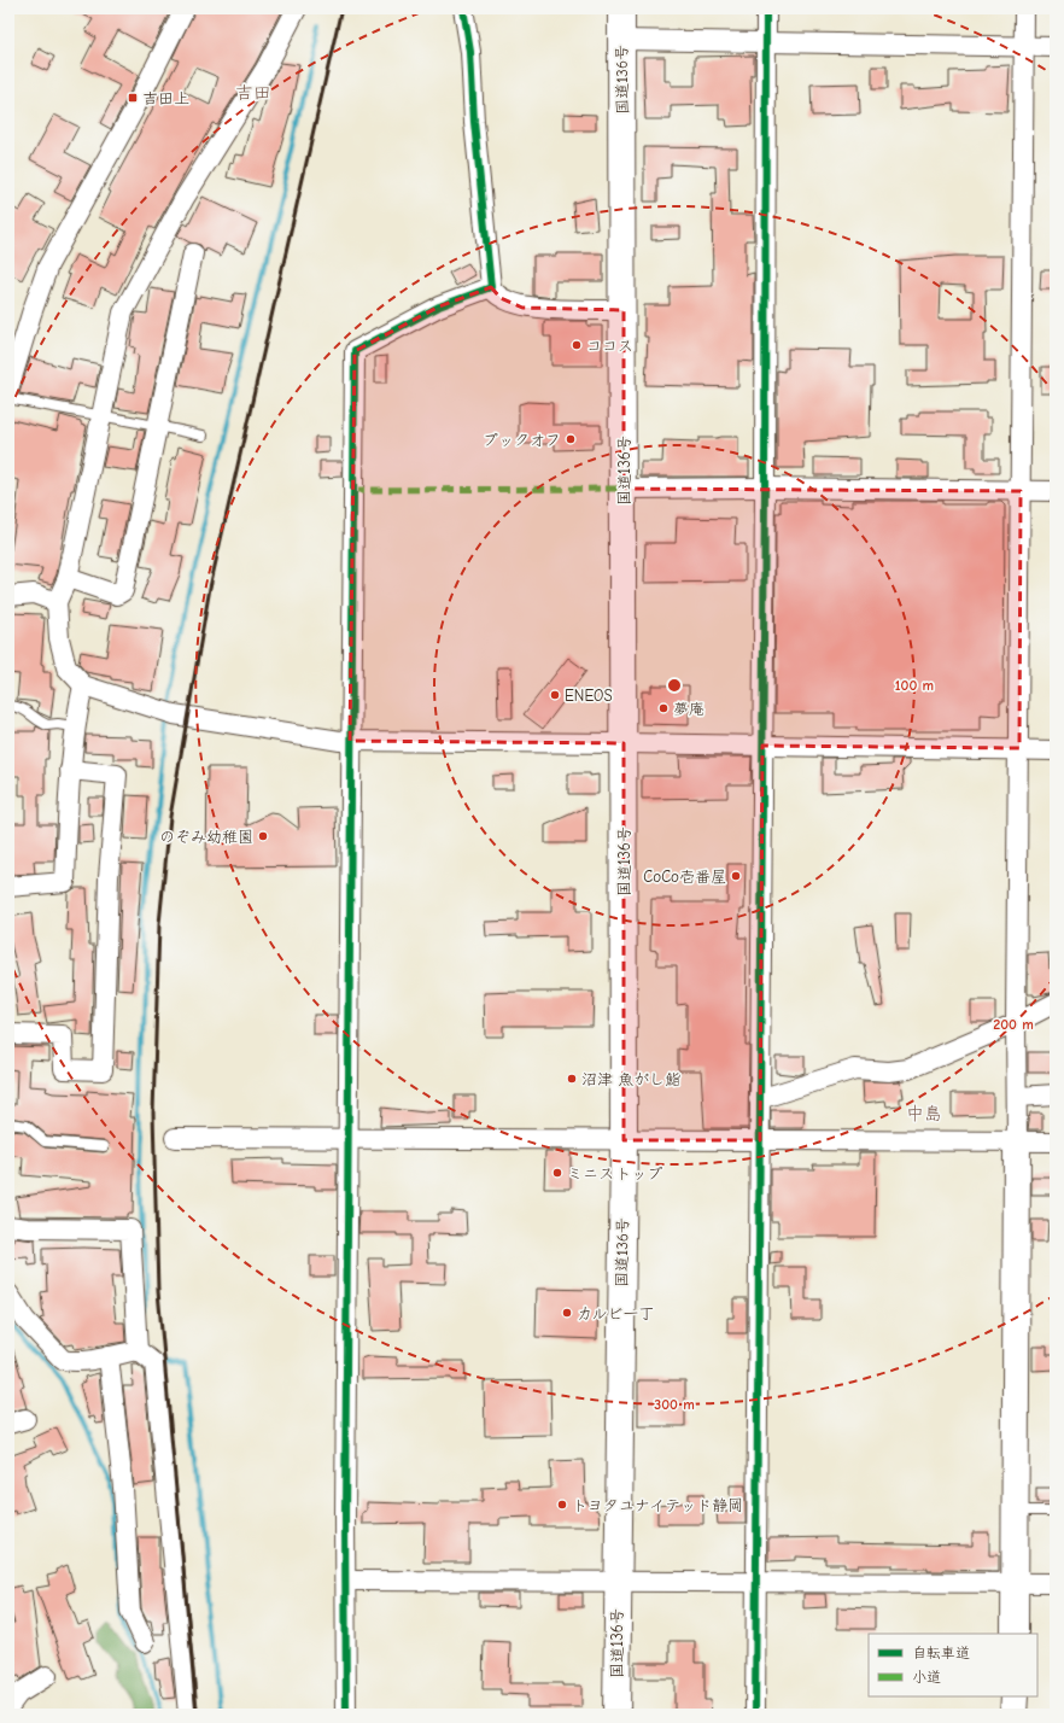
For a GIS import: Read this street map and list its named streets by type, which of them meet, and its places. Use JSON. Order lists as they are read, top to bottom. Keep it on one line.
{"streets":{"main road":["国道136号"]},"districts":["吉田","中島"],"places":{"transit":["吉田上"],"other":["ココス","ブックオフ","ENEOS","夢庵","のぞみ幼稚園","CoCo壱番屋","沼津 魚がし鮨","ミニストップ","カルビ一丁","トヨタユナイテッド静岡"]},"legend":["自転車道","小道"],"rings":["100 m","200 m","300 m"]}
